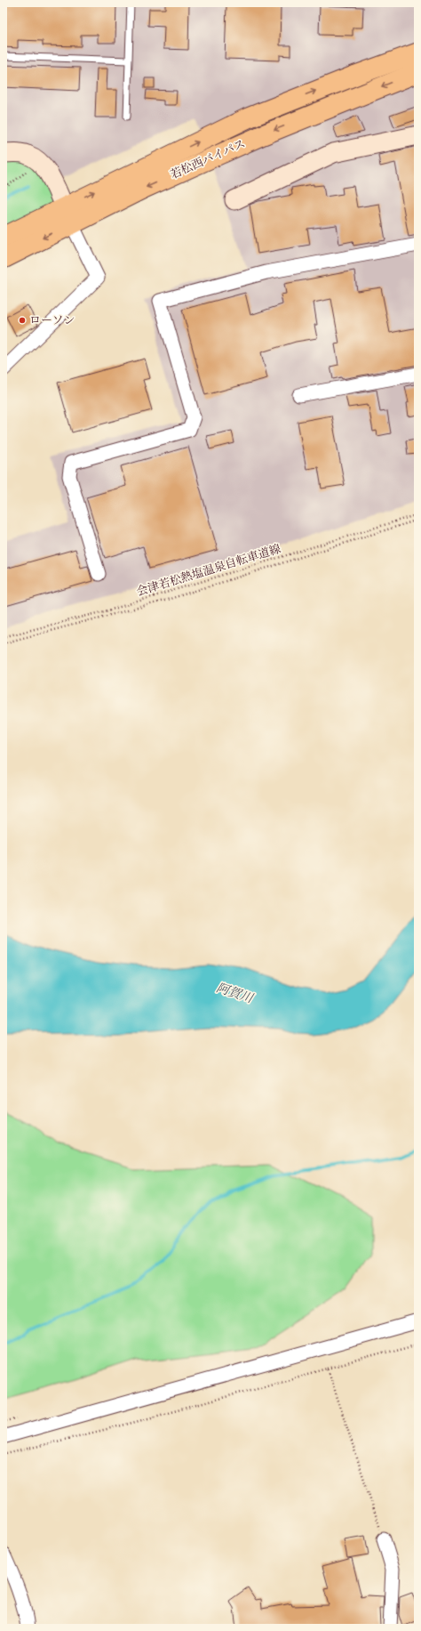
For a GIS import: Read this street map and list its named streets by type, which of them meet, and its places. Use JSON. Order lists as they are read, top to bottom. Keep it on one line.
{"streets":{"highway":["若松西バイパス"],"path":["会津若松熱塩温泉自転車道線"]},"water":["阿賀川"],"places":["ローソン"]}
